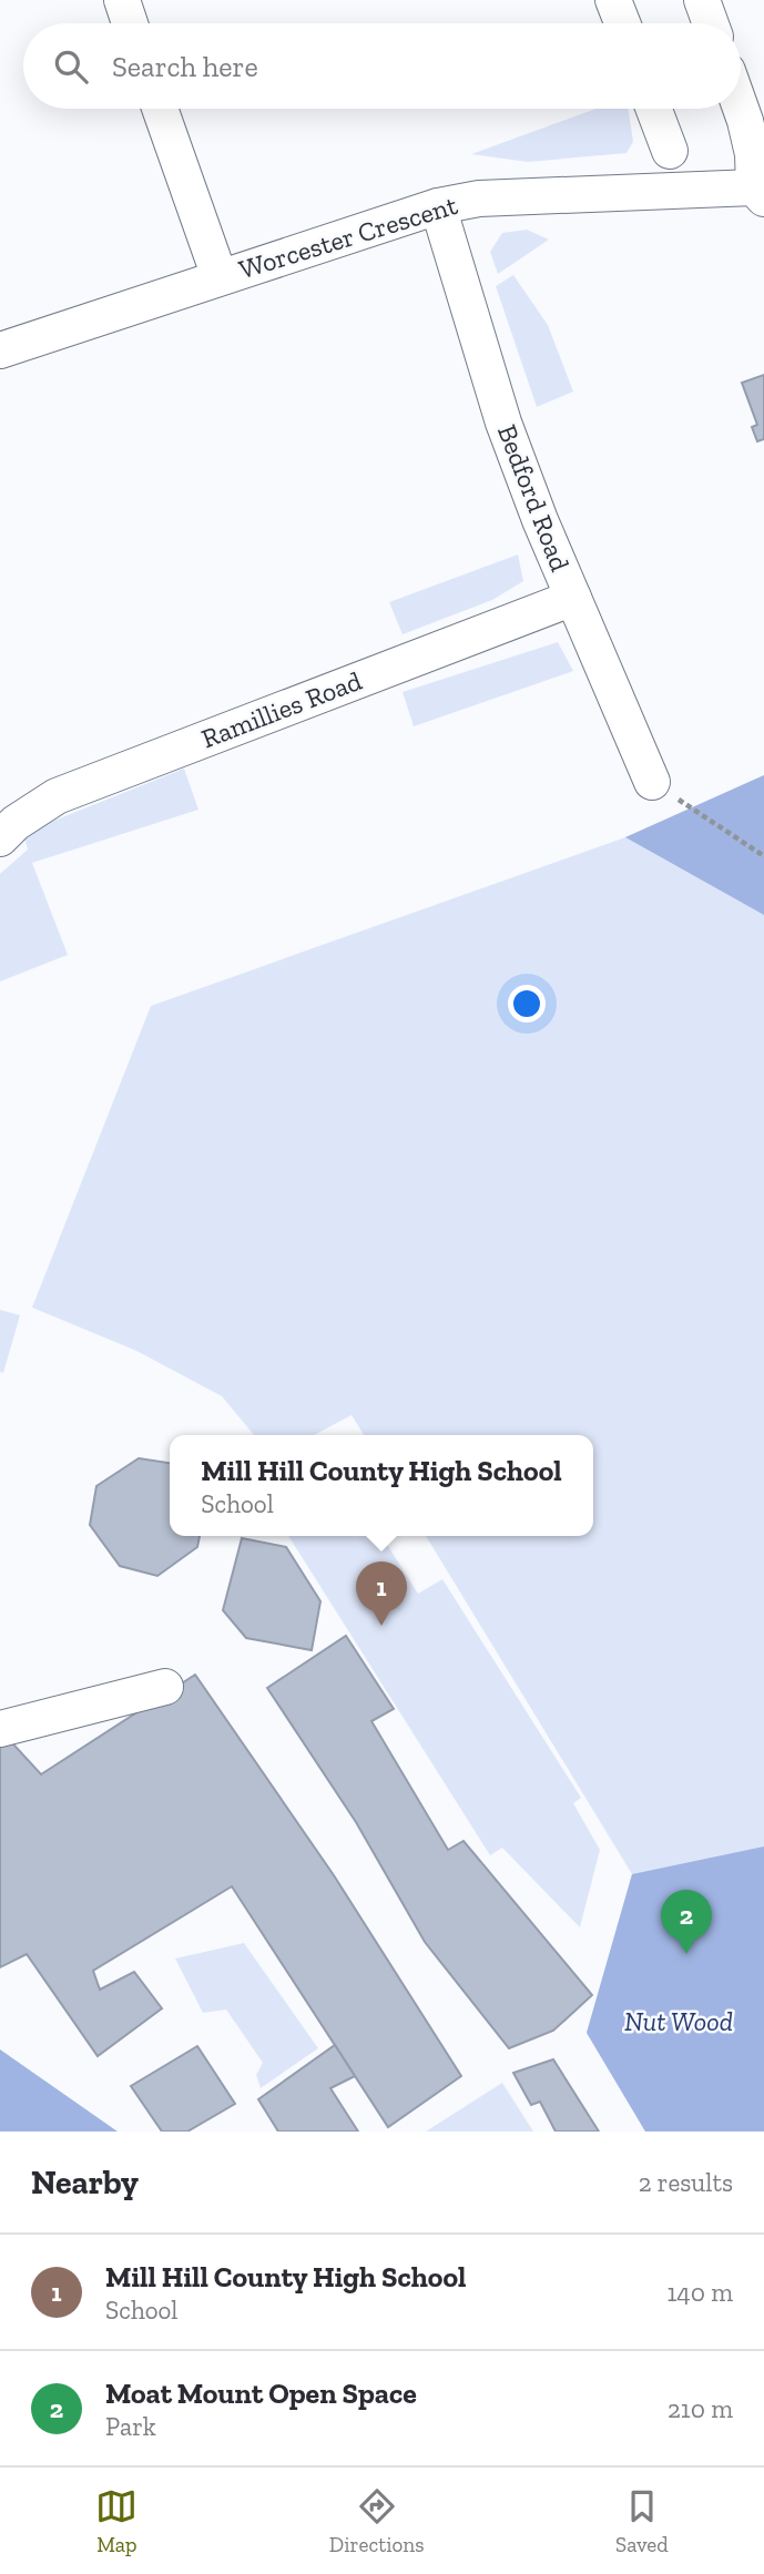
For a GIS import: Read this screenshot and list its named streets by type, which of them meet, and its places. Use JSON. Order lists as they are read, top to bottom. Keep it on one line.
{"streets":{"street":["Worcester Crescent","Bedford Road","Ramillies Road"]},"crossings":[["Worcester Crescent","Bedford Road"],["Bedford Road","Ramillies Road"]],"parks":["Nut Wood"],"page":{"search":"Search here","popup":["Mill Hill County High School","School"],"pins":["1","2"],"heading":["Nearby","2 results"],"list":[{"mark":"1","name":"Mill Hill County High School","note":"School","value":"140 m"},{"mark":"2","name":"Moat Mount Open Space","note":"Park","value":"210 m"}],"nav":["Map","Directions","Saved"]}}
